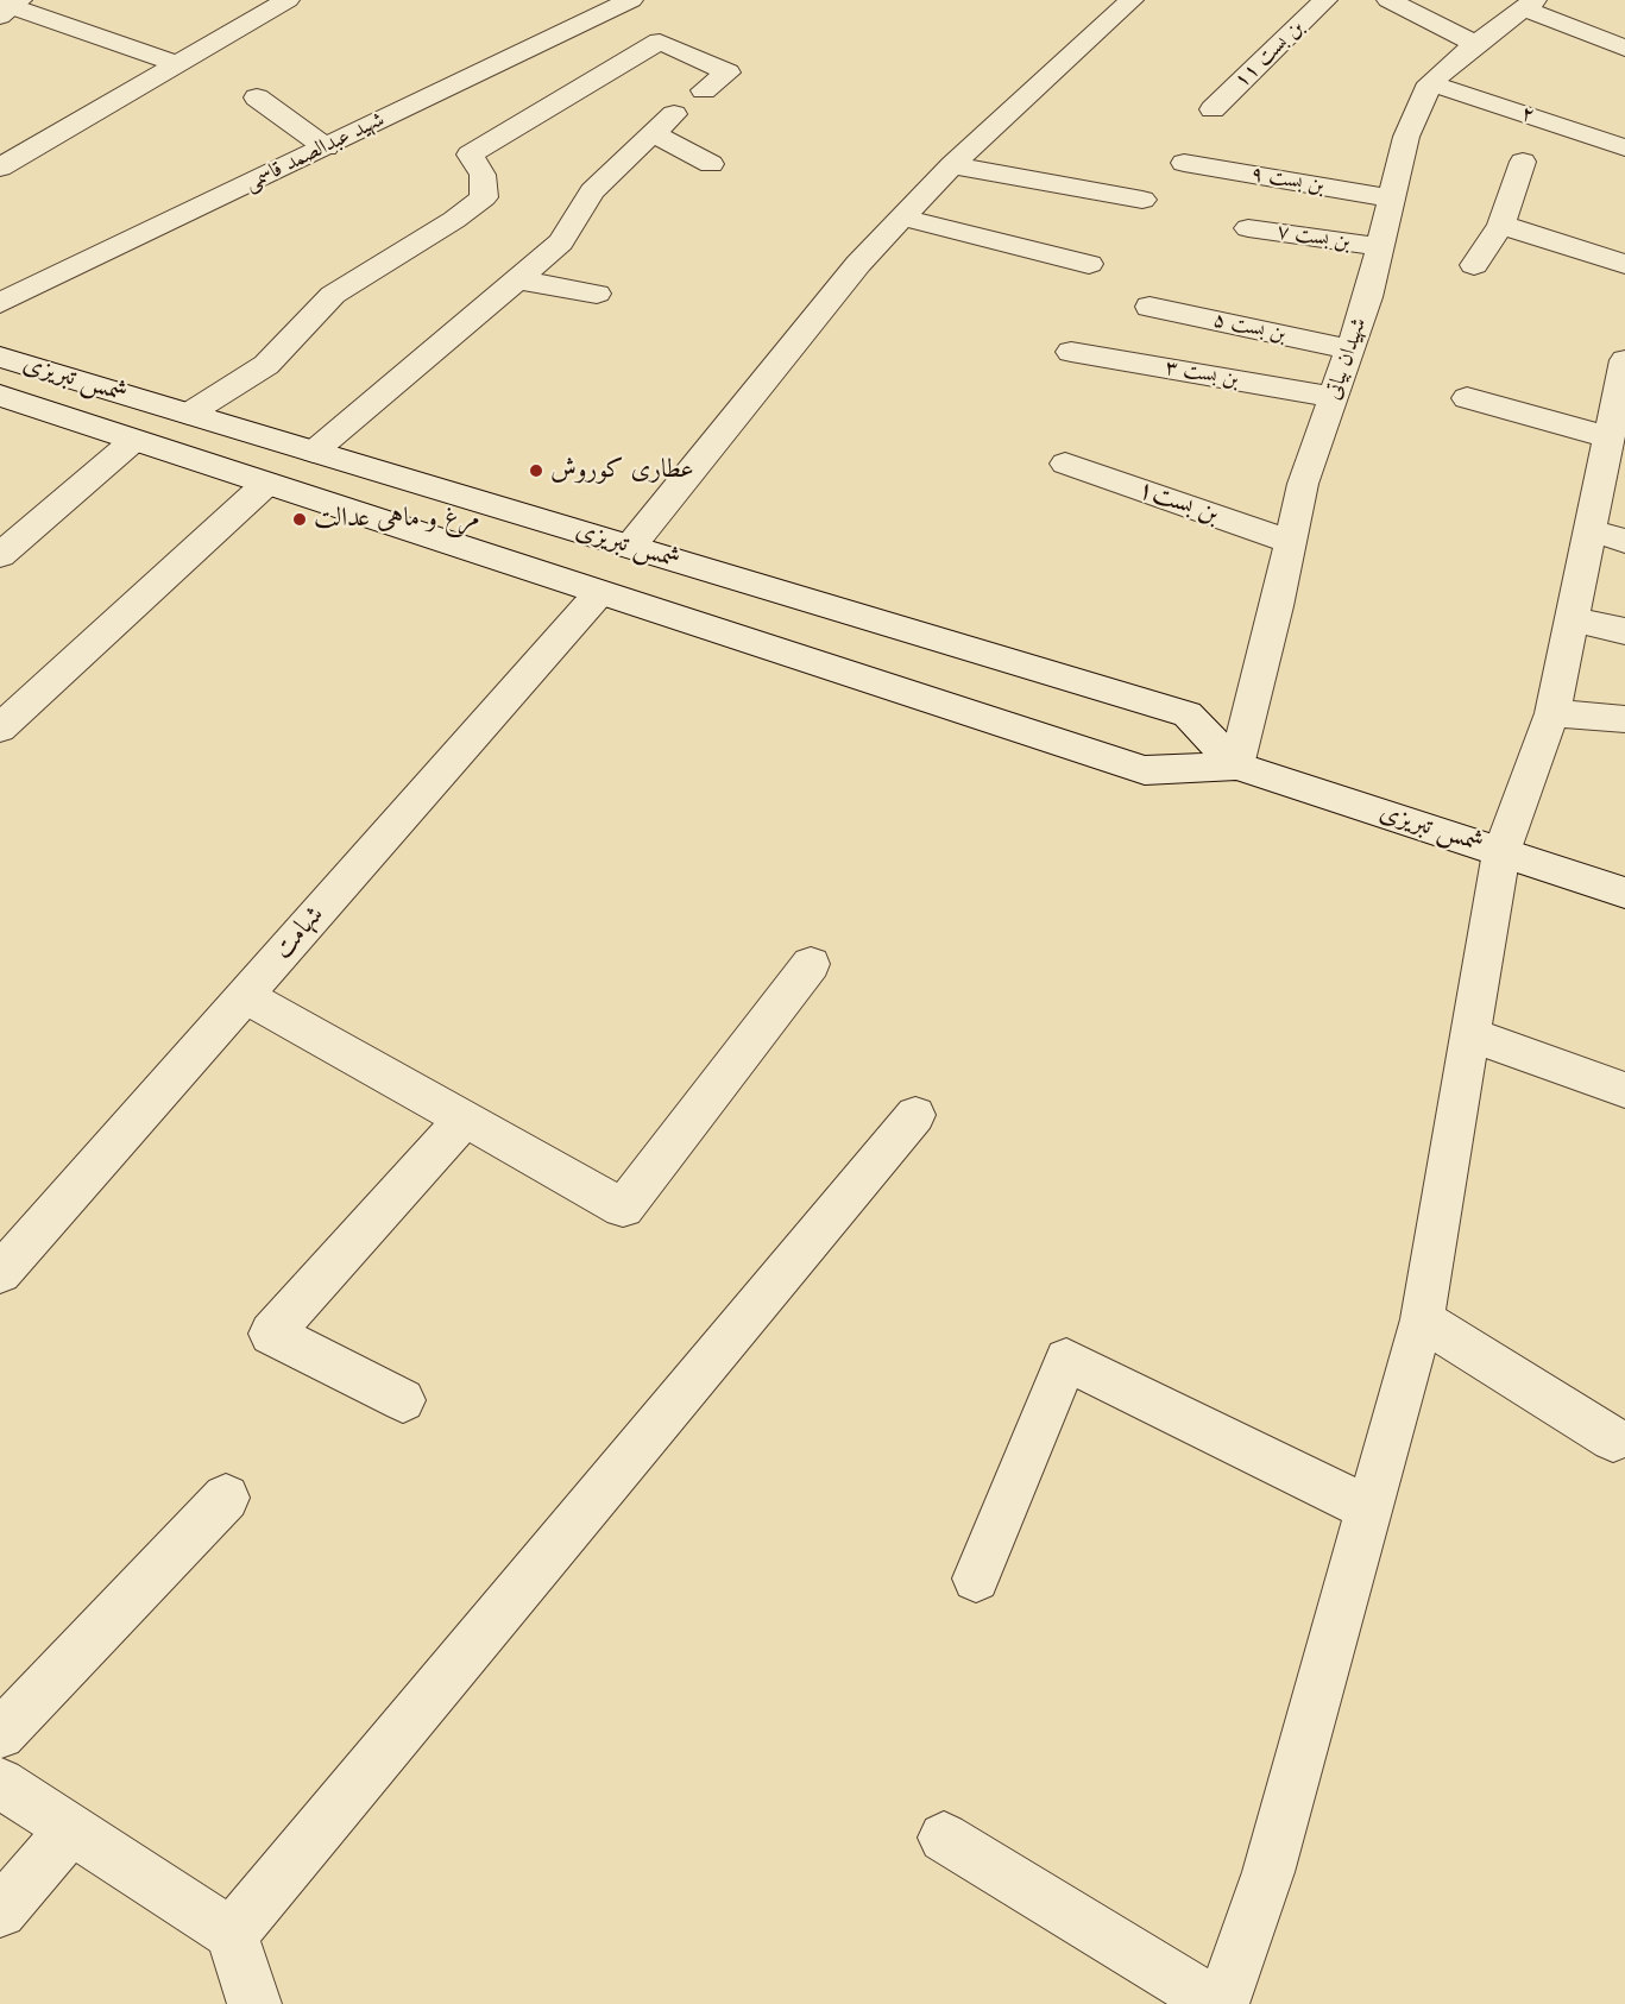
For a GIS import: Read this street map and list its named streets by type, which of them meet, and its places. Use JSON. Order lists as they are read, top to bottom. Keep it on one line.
{"streets":{"street":["بن بست ۱۱","۲","شهید عبدالصمد قاسمی","بن بست ۹","بن بست ۷","بن بست ۵","شهیدان بیاتی","بن بست ۳","شمس تبریزی","بن بست۱","شهامت"]},"crossings":[["۲","شهیدان بیاتی"],["بن بست ۹","شهیدان بیاتی"],["بن بست ۷","شهیدان بیاتی"],["بن بست ۵","شهیدان بیاتی"],["شهیدان بیاتی","بن بست ۳"],["شهیدان بیاتی","شمس تبریزی"],["شهیدان بیاتی","بن بست۱"],["شمس تبریزی","شهامت"]],"places":["عطاری کوروش","مرغ و ماهی عدالت"]}
